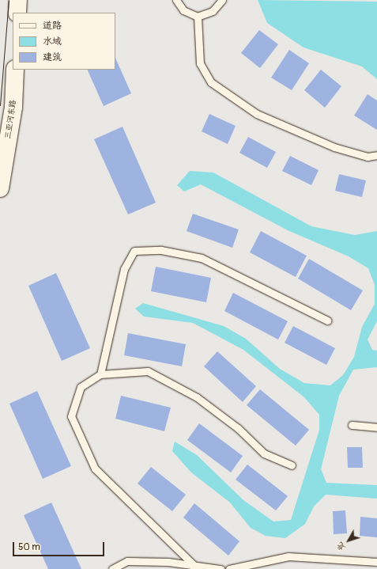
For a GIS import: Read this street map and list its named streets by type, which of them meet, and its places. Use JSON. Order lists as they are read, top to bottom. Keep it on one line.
{"streets":{"main road":["三亚河东路"]},"legend":["道路","水域","建筑"],"scale_bar":"50 m","north":"bottom left"}
